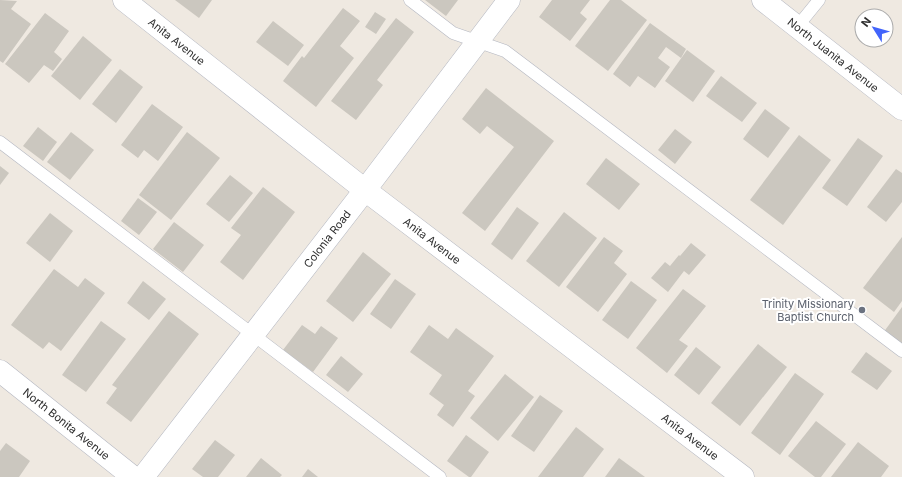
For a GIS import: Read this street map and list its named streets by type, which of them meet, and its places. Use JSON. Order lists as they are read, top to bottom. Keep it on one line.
{"streets":{"street":["Anita Avenue","North Juanita Avenue","Colonia Road","North Bonita Avenue"]},"crossings":[["Anita Avenue","Colonia Road"]],"places":["Trinity Missionary Baptist Church"],"north":"top left"}
